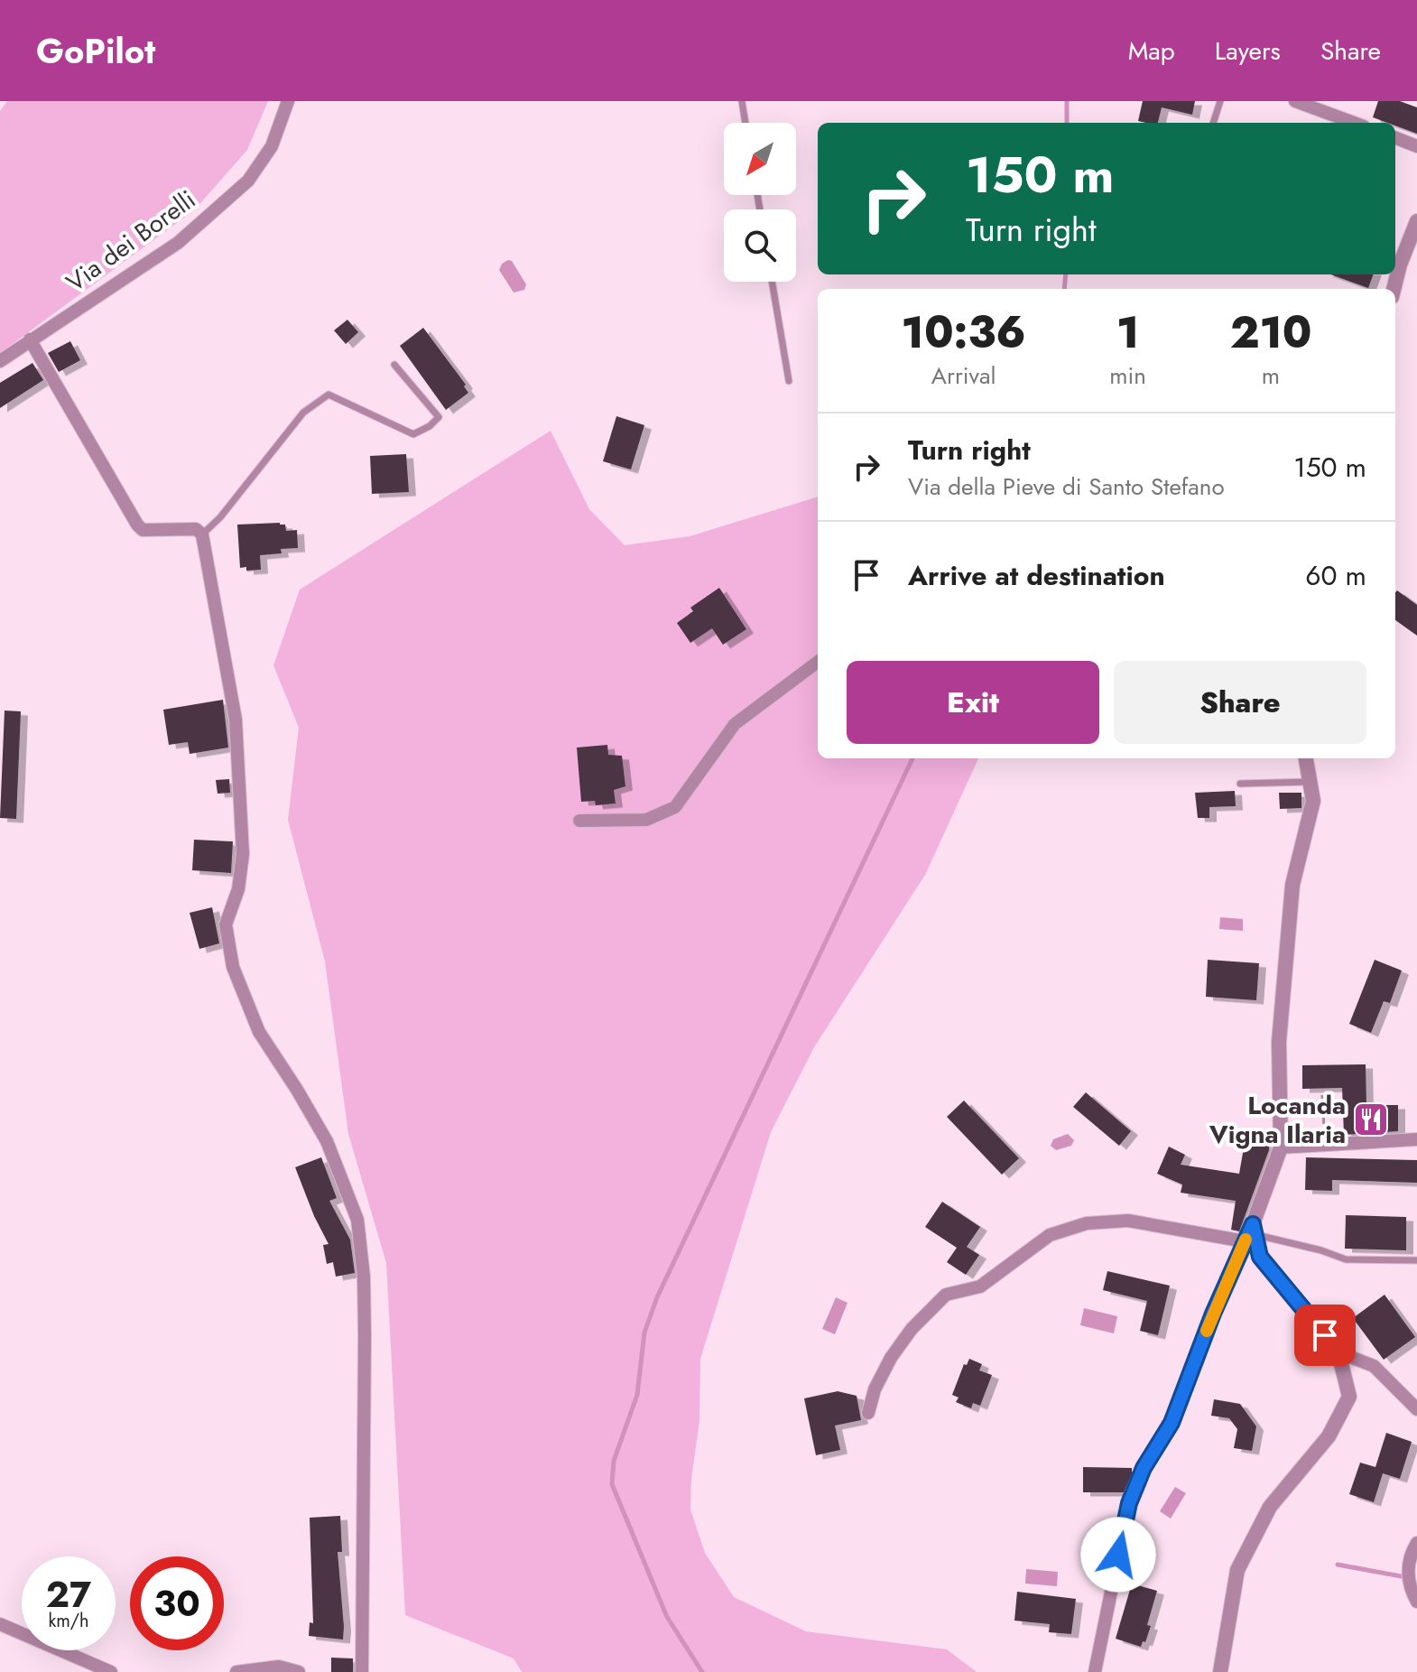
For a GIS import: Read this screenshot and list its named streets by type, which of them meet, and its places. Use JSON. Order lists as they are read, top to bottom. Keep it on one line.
{"streets":{"street":["Via dei Borelli"]},"places":{"restaurant":["Locanda Vigna Ilaria"]},"north":"bottom left","page":{"header":"GoPilot","nav":["Map","Layers","Share"],"turn":["150 m","Turn right"],"eta":["10:36","Arrival","1","min","210","m"],"list":[{"name":"Turn right","note":"Via della Pieve di Santo Stefano","value":"150 m"},{"name":"Arrive at destination","value":"60 m"}],"buttons":["Exit","Share"],"speed":"27 km/h","limit":"30"}}
